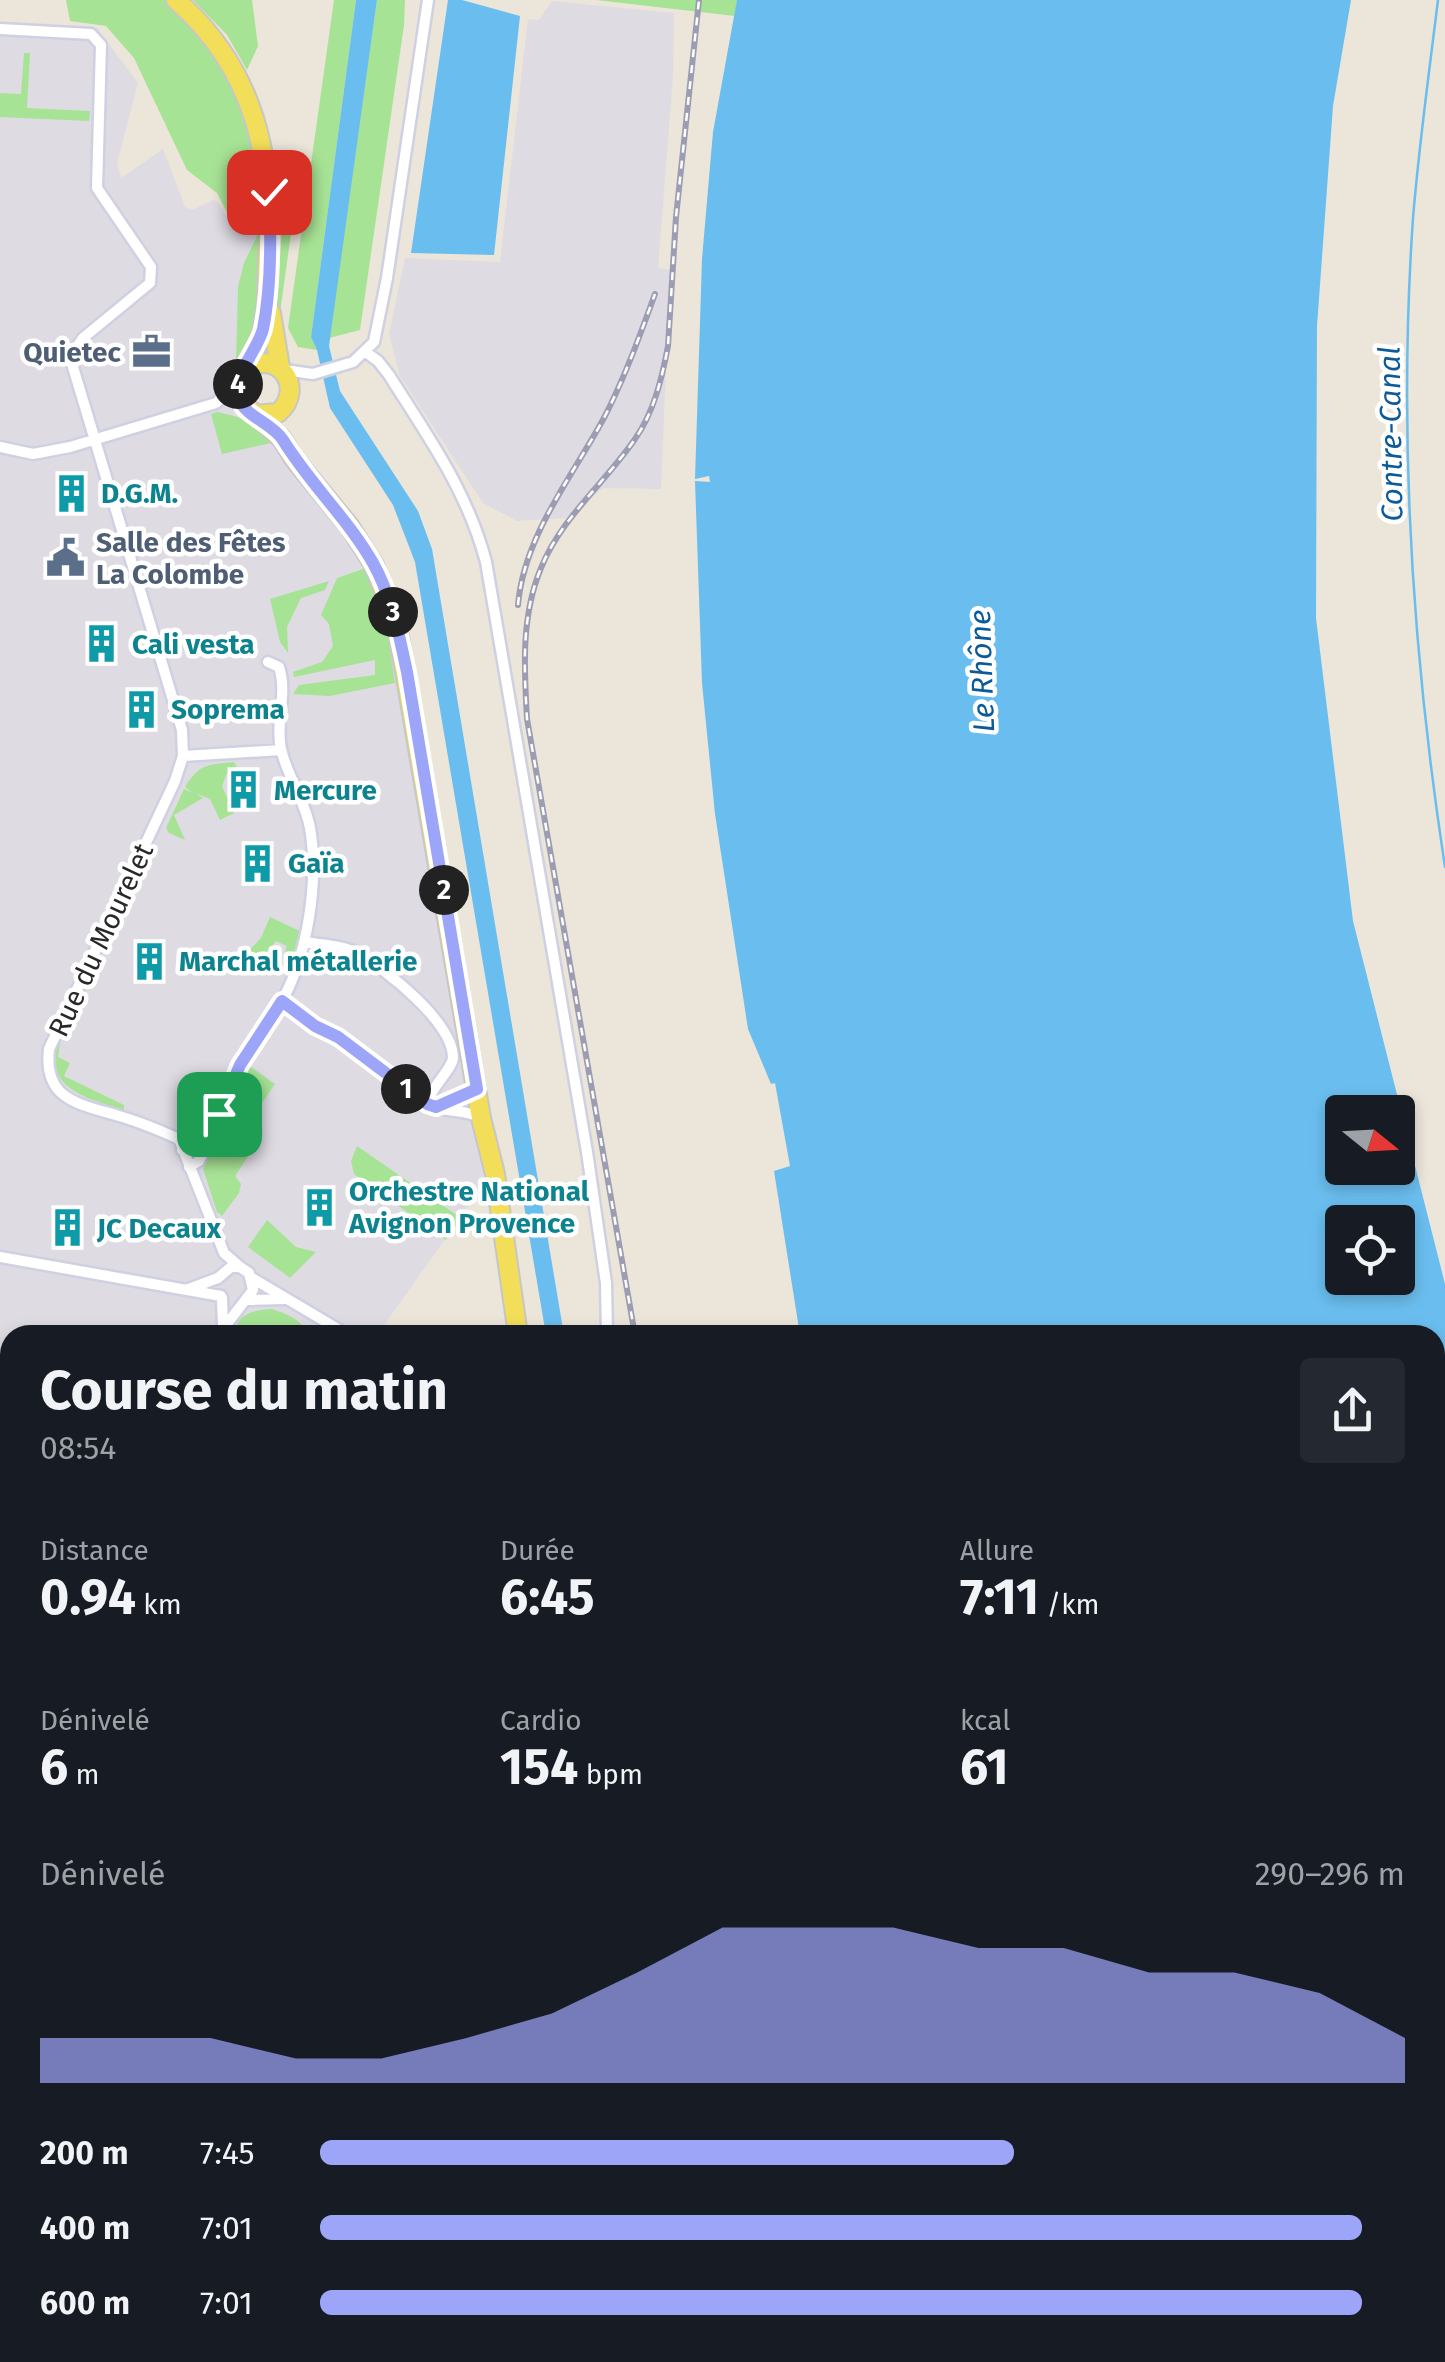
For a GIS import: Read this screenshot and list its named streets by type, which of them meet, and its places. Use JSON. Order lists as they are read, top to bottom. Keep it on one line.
{"streets":{"street":["Rue du Mourelet"]},"water":["Contre-Canal","Le Rhône"],"places":{"office":["Quietec"],"building":["D.G.M.","Cali vesta","Soprema","Mercure","Gaïa","Marchal métallerie","Orchestre National Avignon Provence","JC Decaux"],"public building":["Salle des Fêtes La Colombe"]},"north":"right","page":{"pins":["4","3","2","1"],"heading":["Course du matin","08:54"],"stats":[["Distance","0.94 km"],["Durée","6:45"],["Allure","7:11 /km"],["Dénivelé","6 m"],["Cardio","154 bpm"],["kcal","61"]],"chart":["Dénivelé","290–296 m"],"list":[{"name":"200 m","note":"7:45"},{"name":"400 m","note":"7:01"},{"name":"600 m","note":"7:01"}]}}
